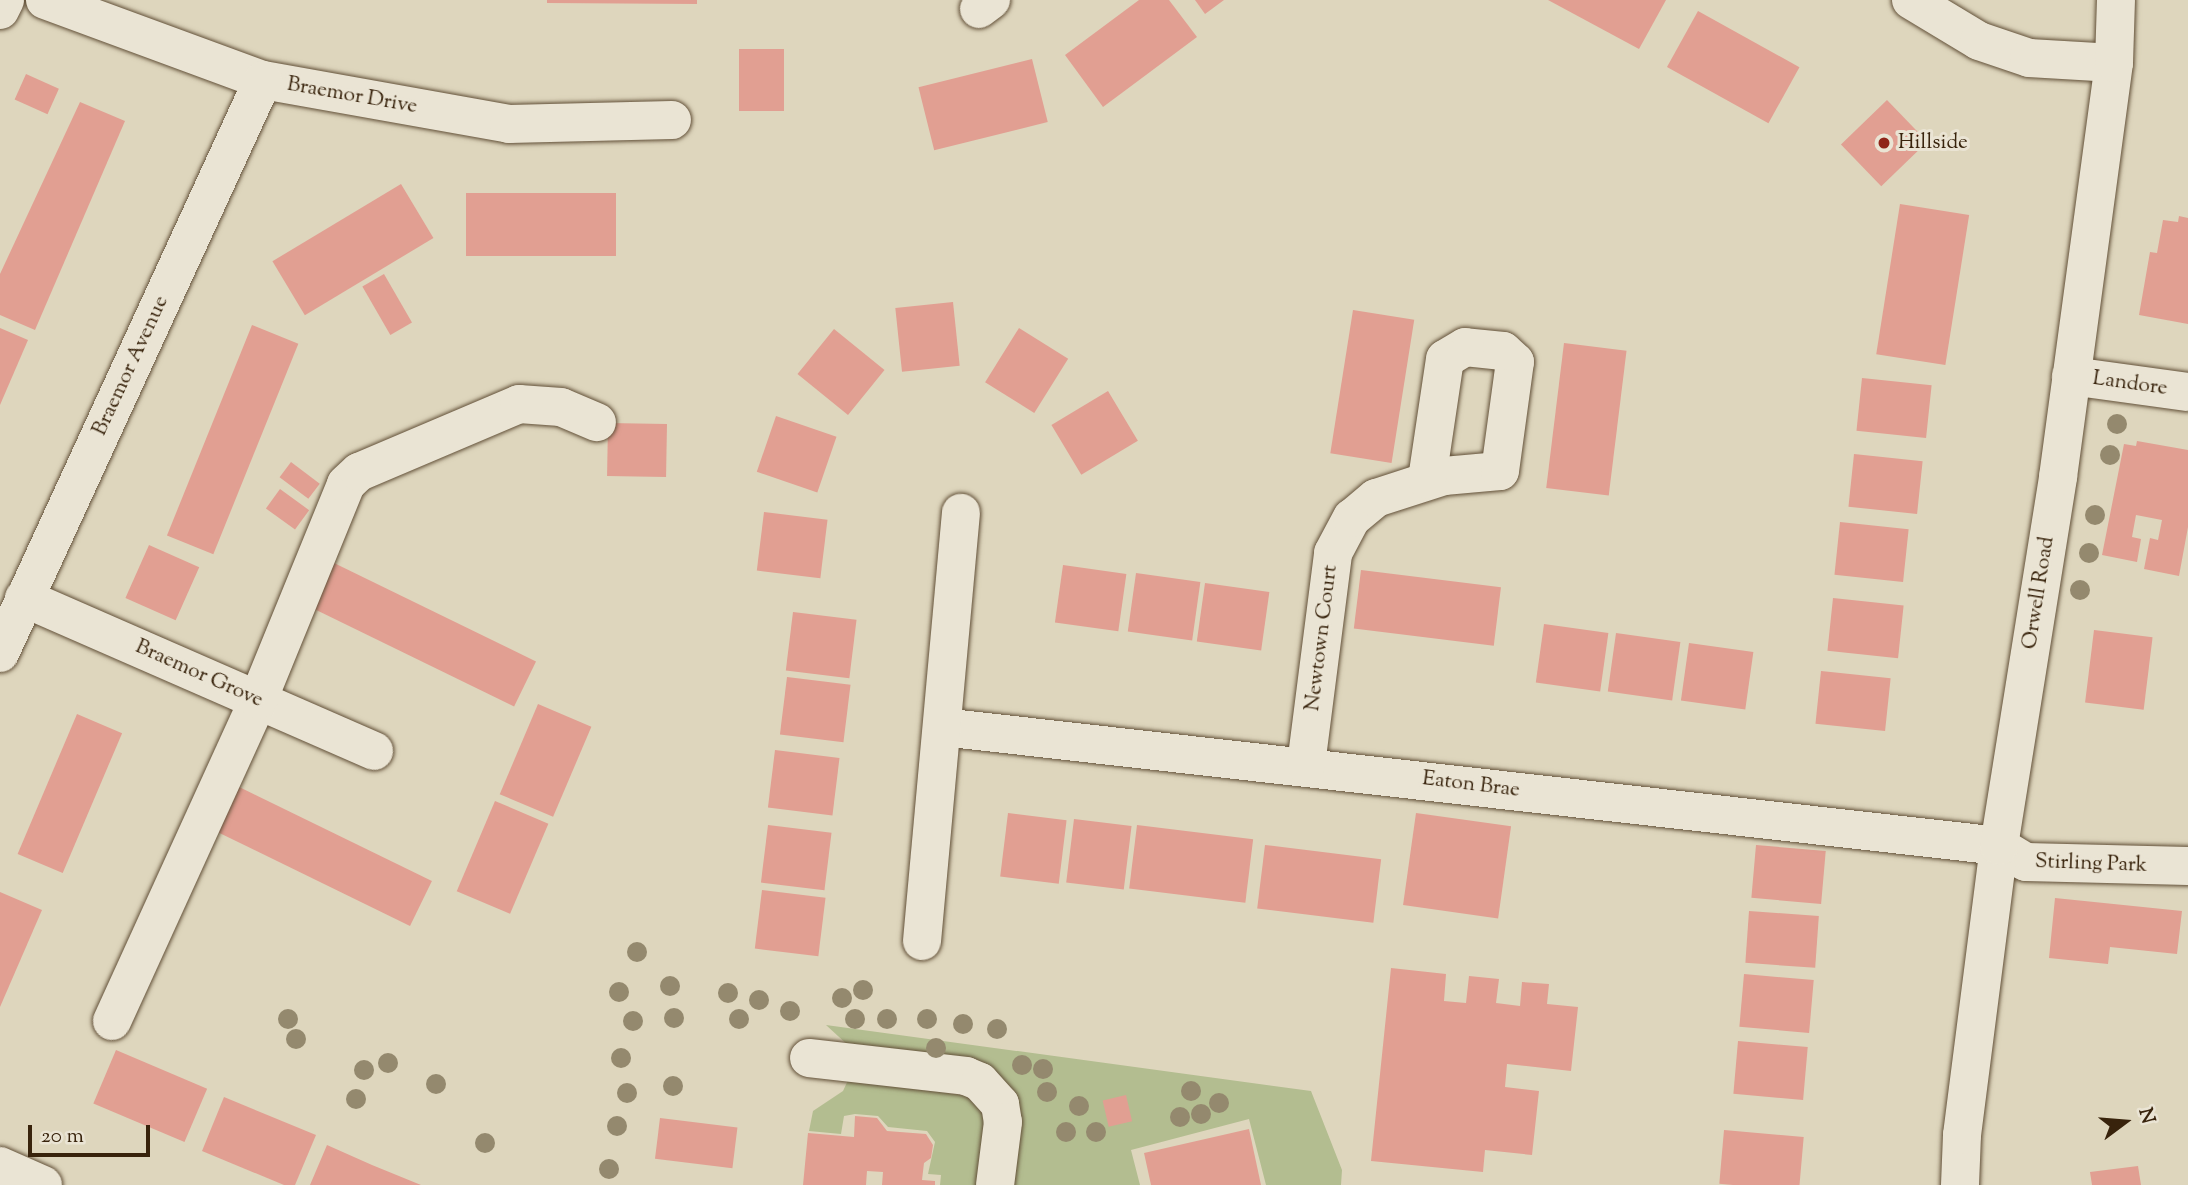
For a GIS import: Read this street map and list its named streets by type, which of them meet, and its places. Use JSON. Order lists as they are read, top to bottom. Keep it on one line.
{"streets":{"street":["Braemor Drive","Braemor Avenue","Landore","Orwell Road","Newtown Court","Braemor Grove","Eaton Brae","Stirling Park"]},"crossings":[["Braemor Drive","Braemor Avenue"],["Braemor Avenue","Braemor Grove"],["Landore","Orwell Road"],["Orwell Road","Eaton Brae"],["Orwell Road","Stirling Park"],["Newtown Court","Eaton Brae"],["Eaton Brae","Stirling Park"]],"places":["Hillside"],"scale_bar":"20 m","north":"right"}
